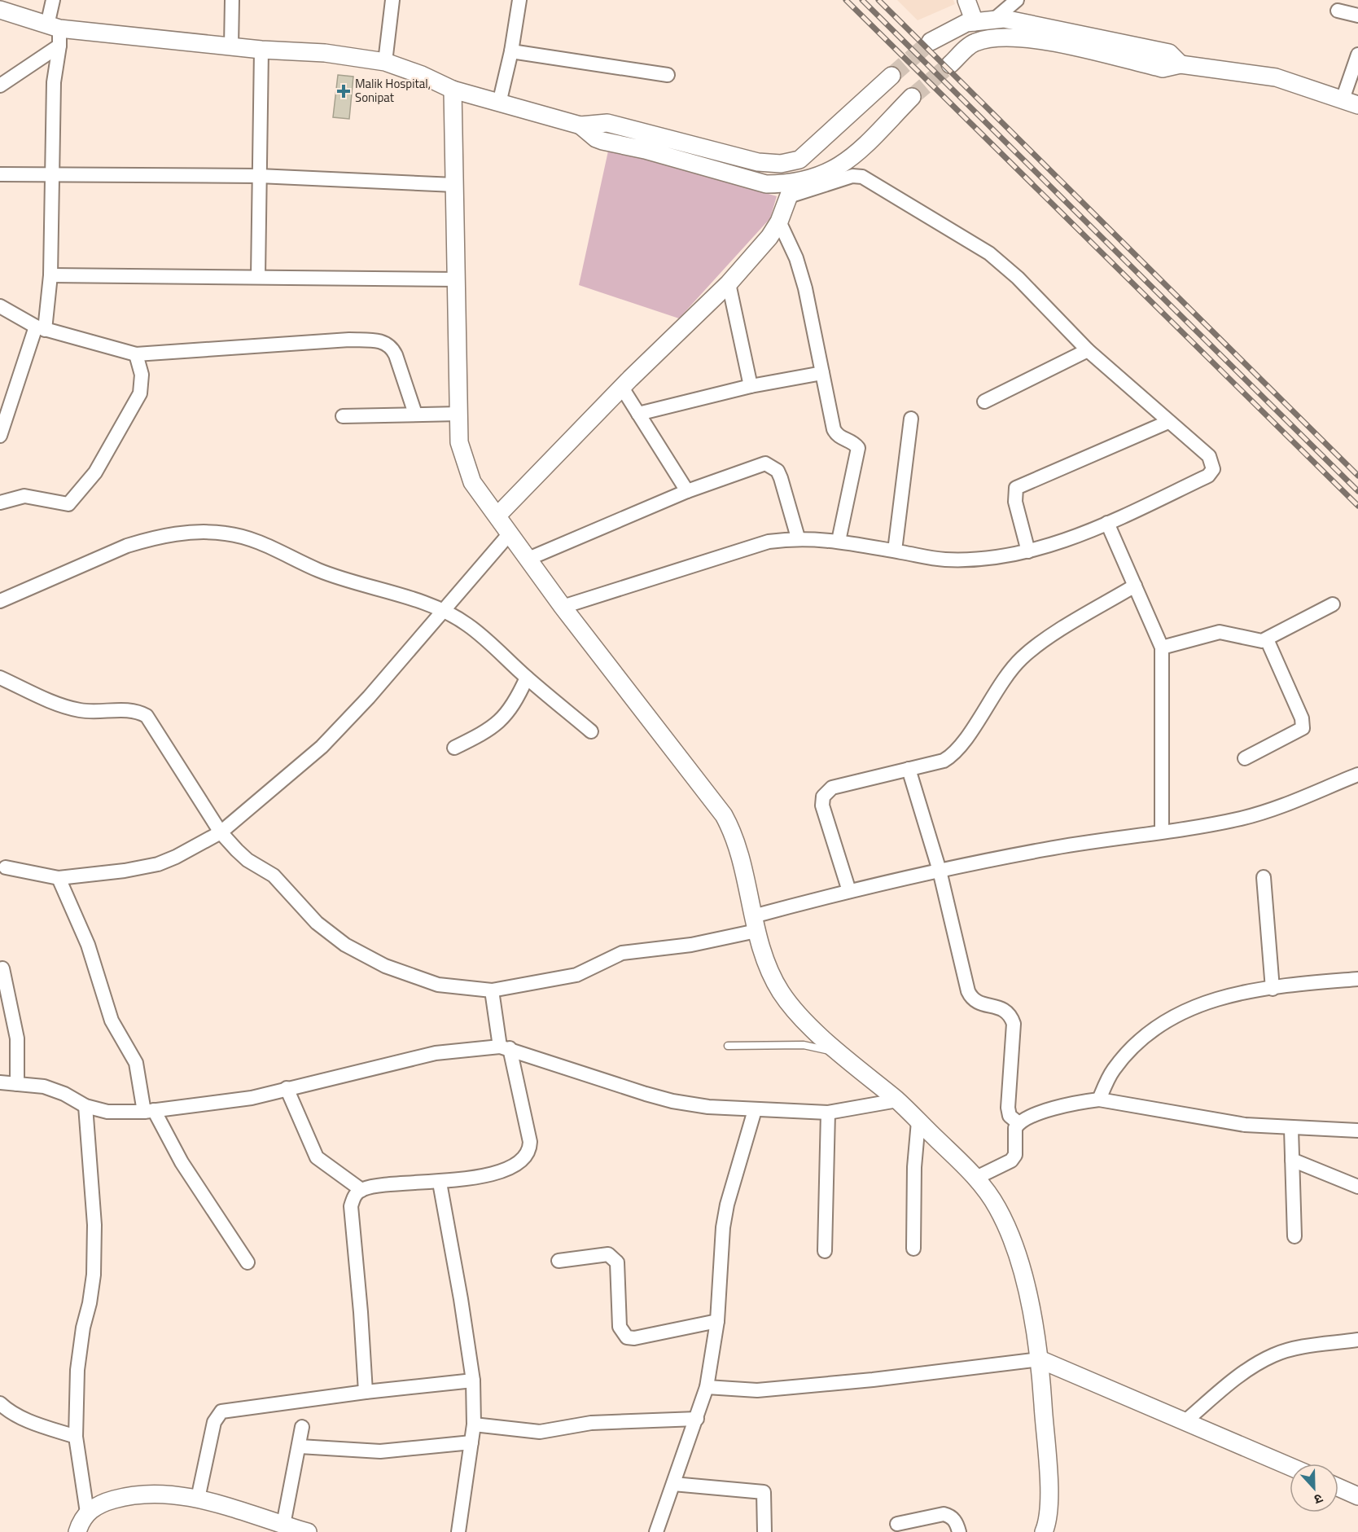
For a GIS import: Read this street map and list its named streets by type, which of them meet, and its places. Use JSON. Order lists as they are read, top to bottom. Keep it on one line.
{"places":{"health":["Malik Hospital, Sonipat"]},"north":"bottom"}
